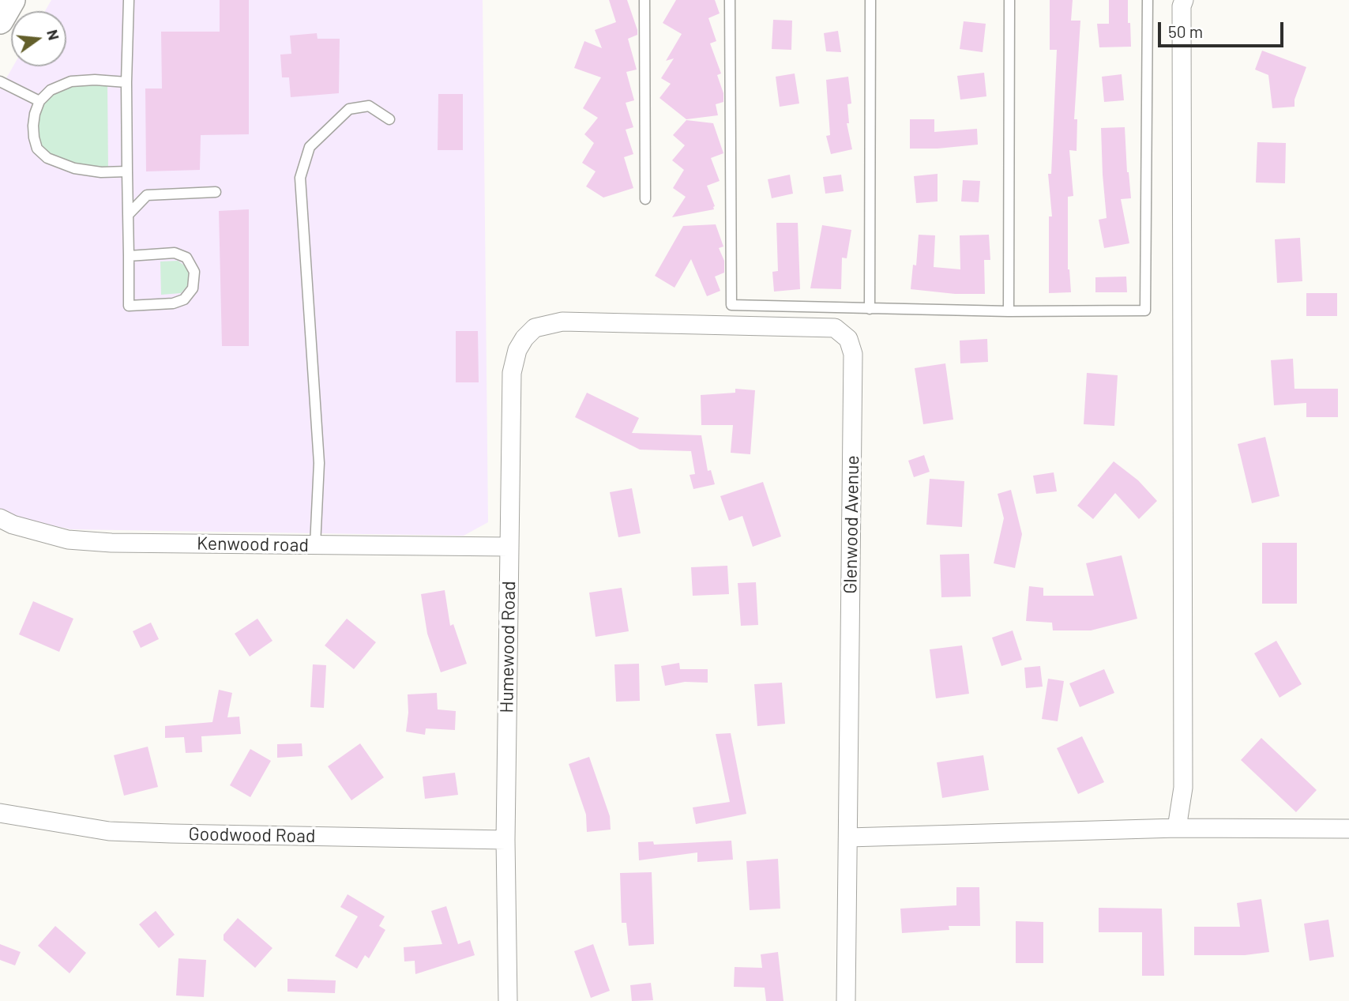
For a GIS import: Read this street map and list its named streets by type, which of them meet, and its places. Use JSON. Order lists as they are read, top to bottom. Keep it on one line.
{"streets":{"street":["Glenwood Avenue","Kenwood road","Humewood Road","Goodwood Road"]},"crossings":[["Glenwood Avenue","Humewood Road"],["Kenwood road","Humewood Road"],["Humewood Road","Goodwood Road"]],"scale_bar":"50 m","north":"right"}
